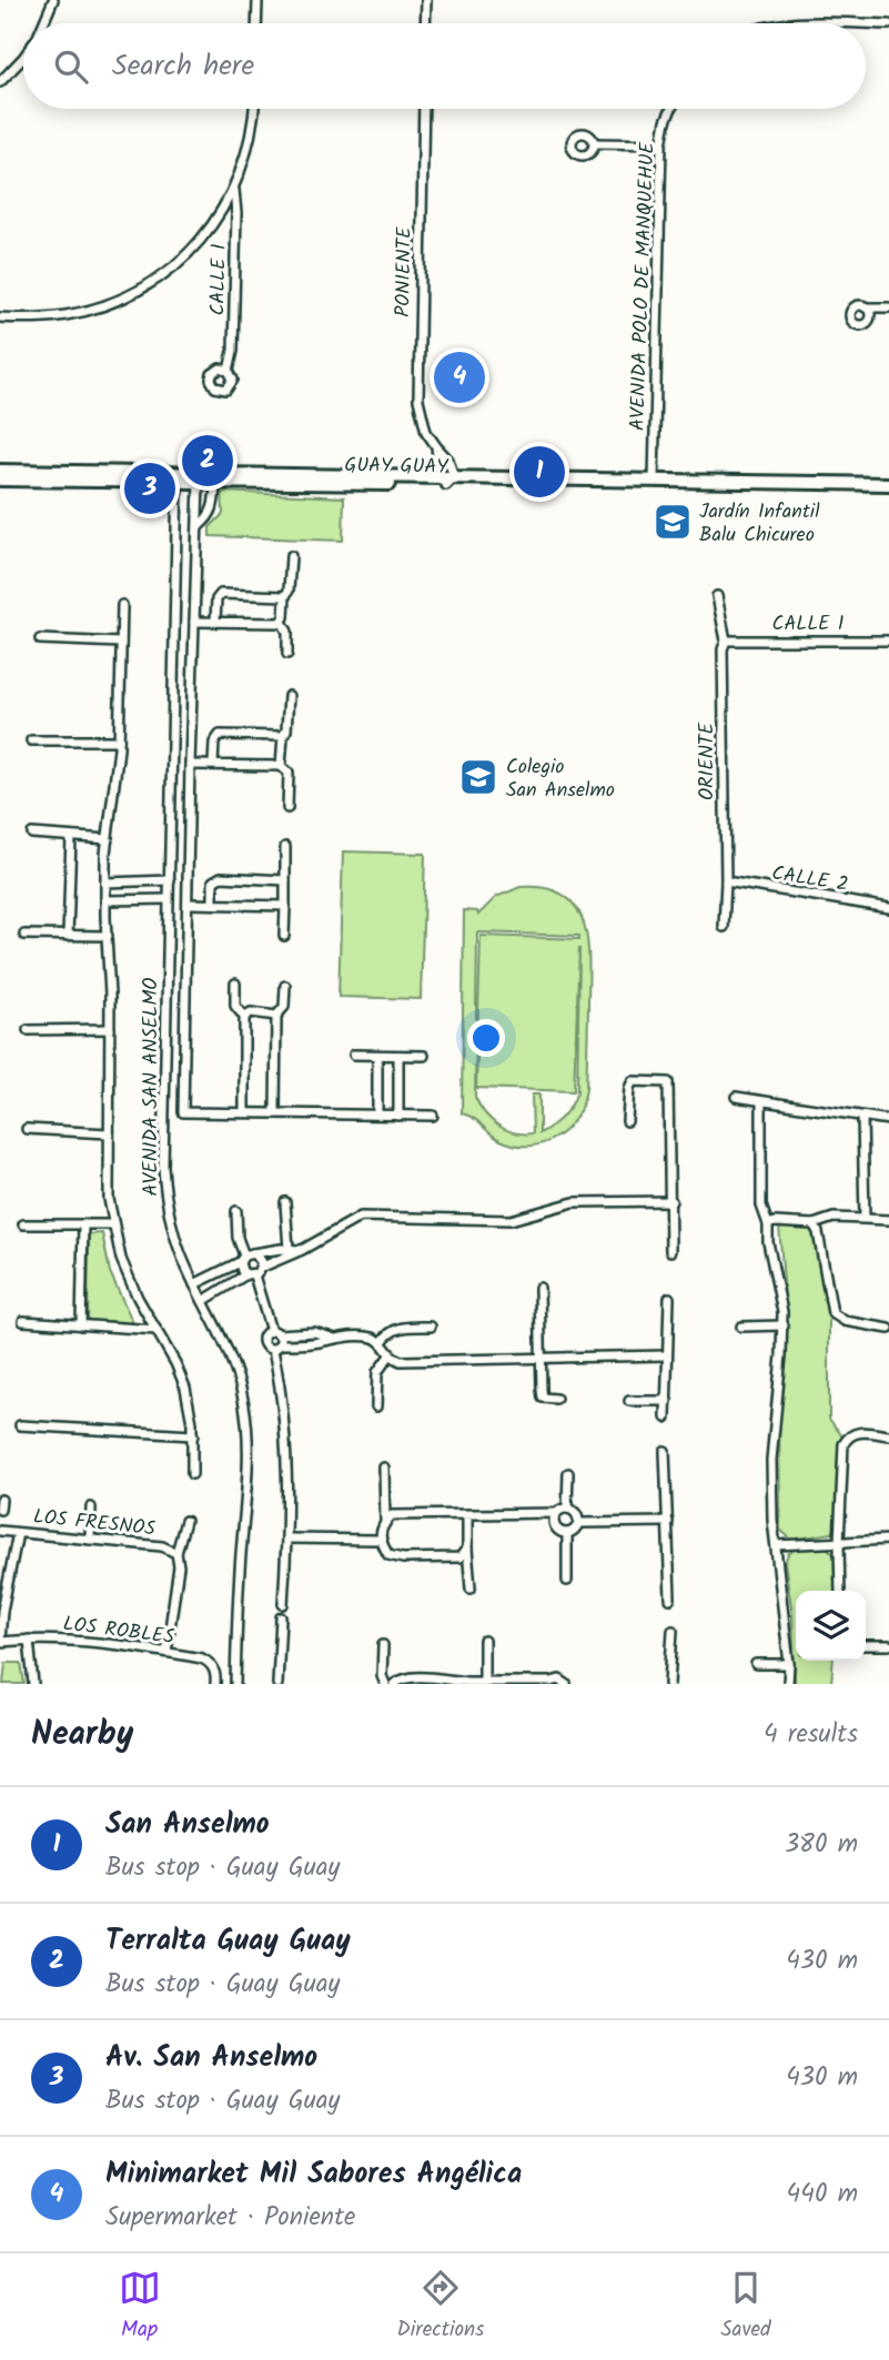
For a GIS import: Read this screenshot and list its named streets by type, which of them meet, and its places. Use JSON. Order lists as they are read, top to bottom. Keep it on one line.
{"streets":{"street":["PONIENTE","CALLE 1","AVENIDA POLO DE MANQUEHUE","GUAY GUAY","ORIENTE","CALLE 2","AVENIDA SAN ANSELMO","LOS FRESNOS","LOS ROBLES"]},"crossings":[["PONIENTE","GUAY GUAY"],["CALLE 1","ORIENTE"],["AVENIDA POLO DE MANQUEHUE","GUAY GUAY"],["GUAY GUAY","AVENIDA SAN ANSELMO"],["ORIENTE","CALLE 2"],["LOS FRESNOS","LOS ROBLES"]],"places":{"school or university":["Jardín Infantil Balu Chicureo","Colegio San Anselmo"]},"page":{"search":"Search here","pins":["4","2","1","3"],"heading":["Nearby","4 results"],"list":[{"mark":"1","name":"San Anselmo","note":"Bus stop · Guay Guay","value":"380 m"},{"mark":"2","name":"Terralta Guay Guay","note":"Bus stop · Guay Guay","value":"430 m"},{"mark":"3","name":"Av. San Anselmo","note":"Bus stop · Guay Guay","value":"430 m"},{"mark":"4","name":"Minimarket Mil Sabores Angélica","note":"Supermarket · Poniente","value":"440 m"}],"nav":["Map","Directions","Saved"]}}
